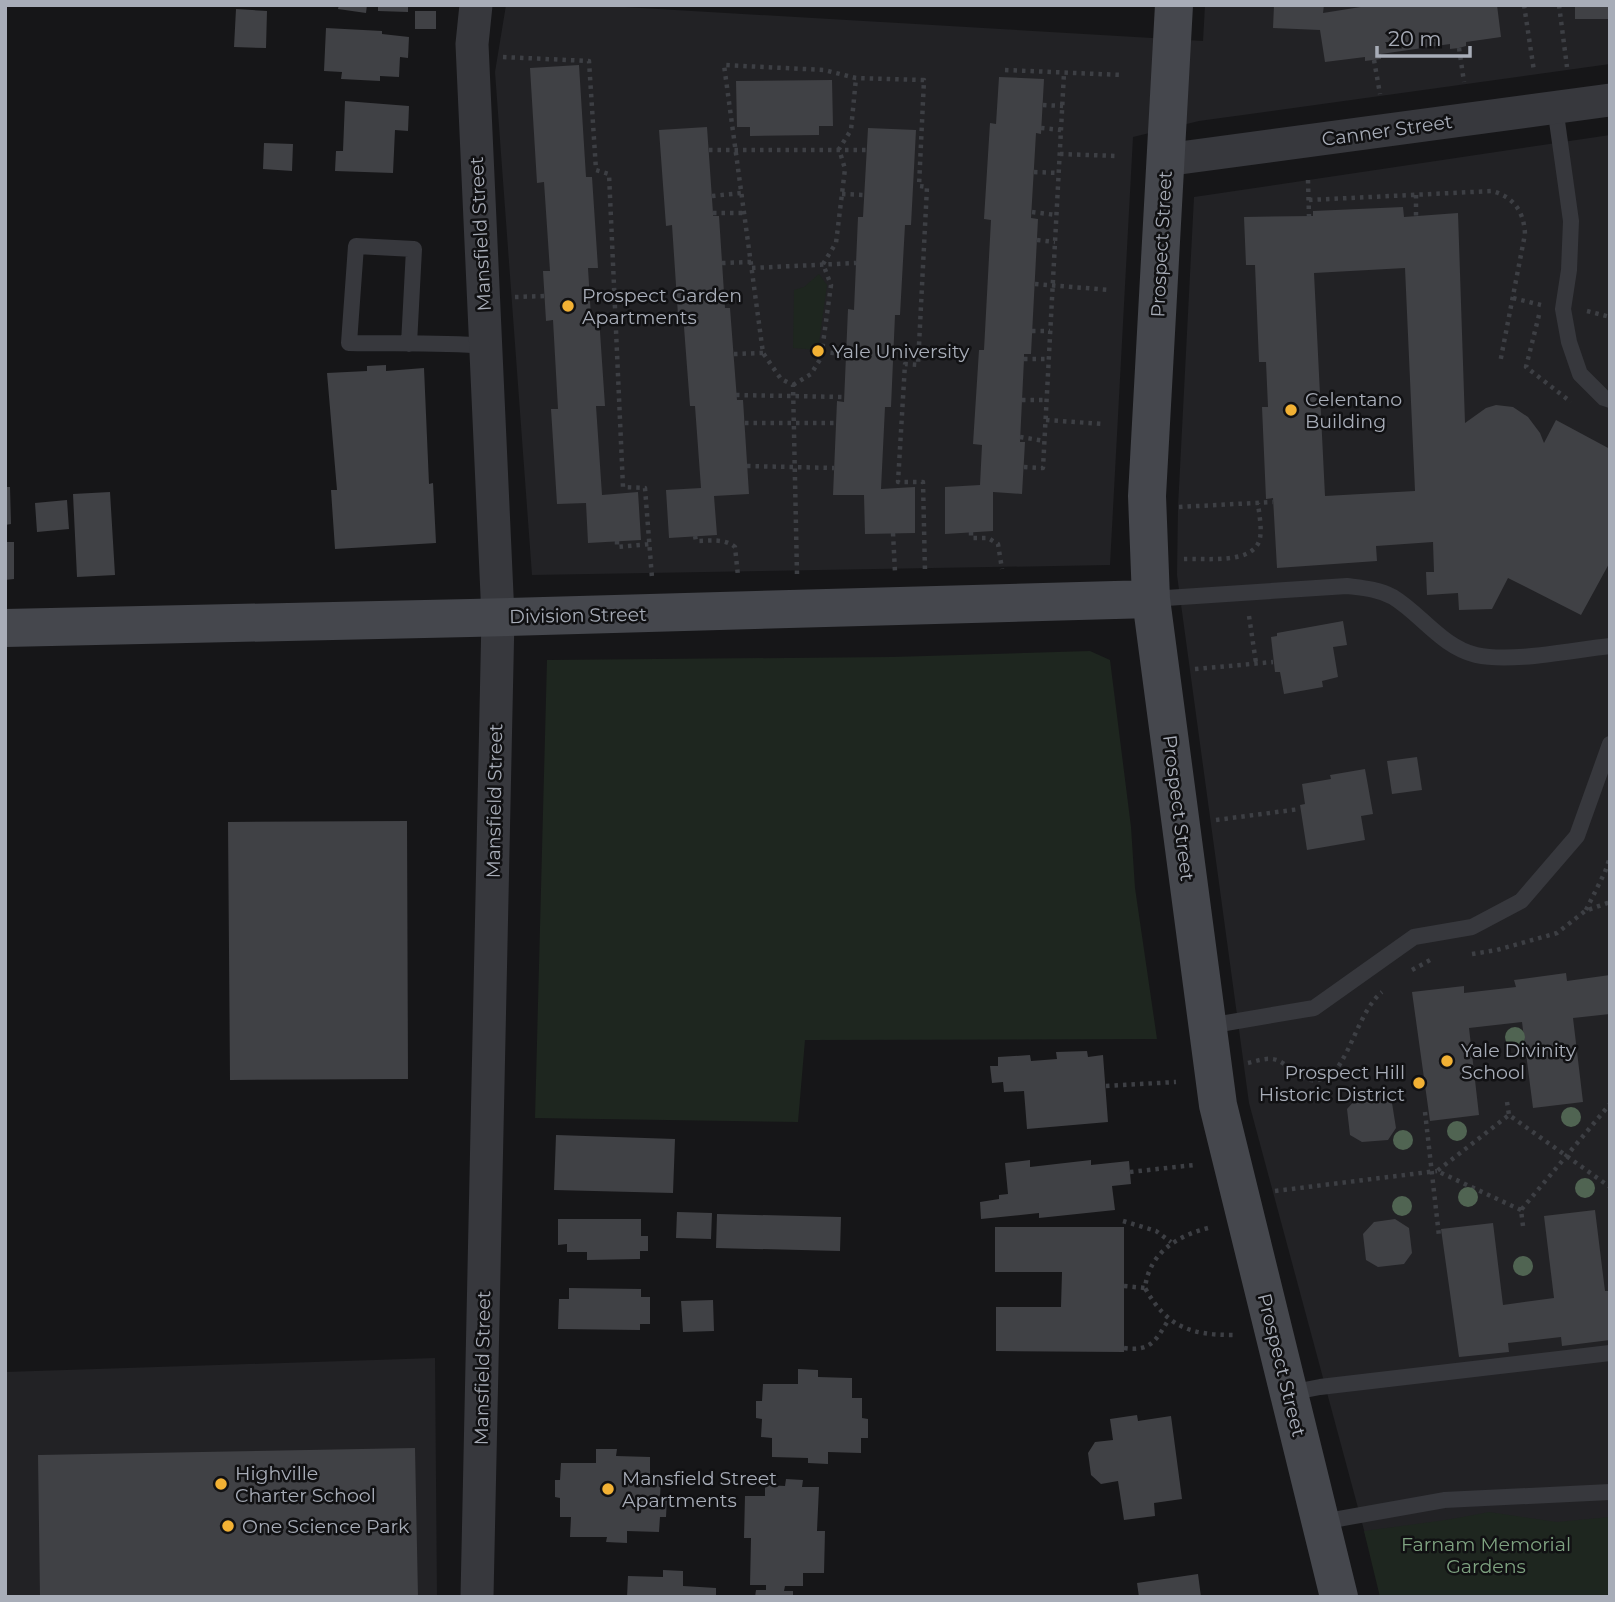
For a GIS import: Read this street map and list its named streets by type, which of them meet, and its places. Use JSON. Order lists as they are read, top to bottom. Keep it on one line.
{"streets":{"main road":["Prospect Street","Division Street"],"street":["Canner Street","Mansfield Street"]},"crossings":[["Canner Street","Prospect Street"],["Mansfield Street","Division Street"],["Prospect Street","Division Street"]],"parks":["Farnam Memorial Gardens"],"places":["Prospect Garden Apartments","Yale University","Celentano Building","Yale Divinity School","Prospect Hill Historic District","Highville Charter School","Mansfield Street Apartments","One Science Park"],"scale_bar":"20 m"}
